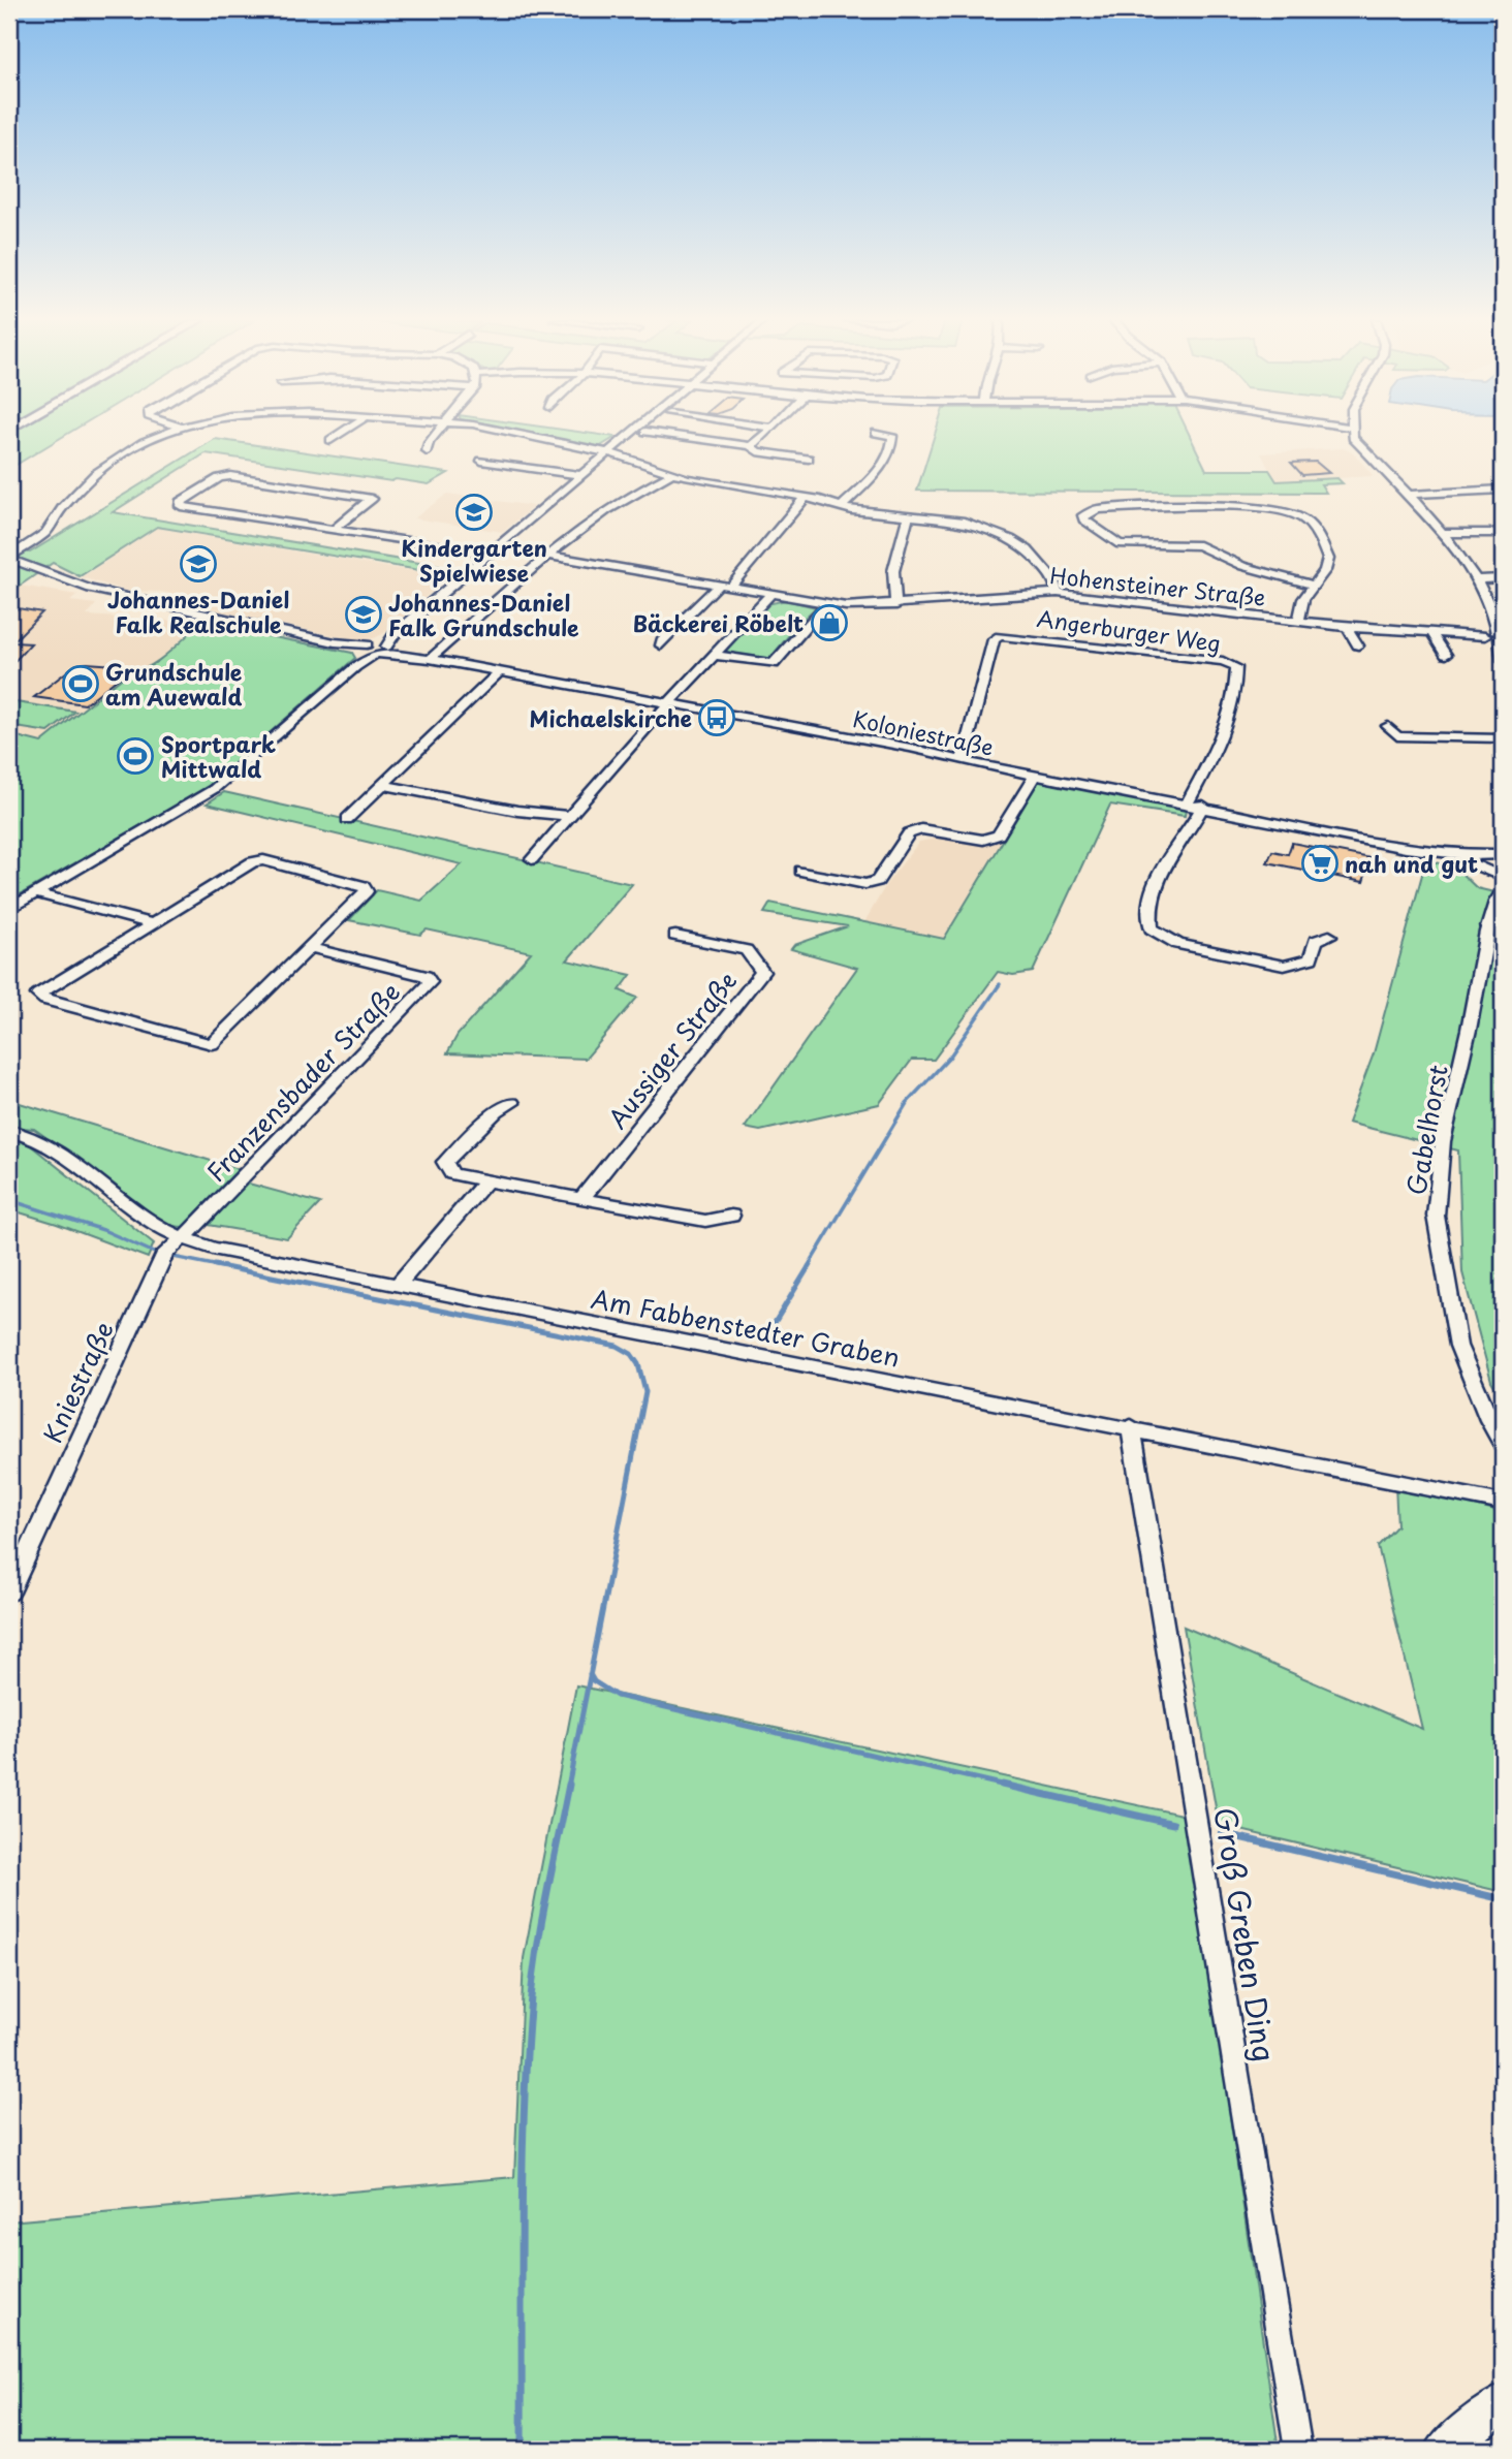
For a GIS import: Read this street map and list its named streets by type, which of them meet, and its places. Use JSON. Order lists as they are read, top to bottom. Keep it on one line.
{"streets":{"street":["Hohensteiner Straße","Angerburger Weg","Koloniestraße","Aussiger Straße","Franzensbader Straße","Gabelhorst","Am Fabbenstedter Graben","Kniestraße","Groß Greben Ding"]},"crossings":[["Angerburger Weg","Koloniestraße"],["Koloniestraße","Gabelhorst"],["Franzensbader Straße","Am Fabbenstedter Graben"],["Franzensbader Straße","Kniestraße"],["Am Fabbenstedter Graben","Kniestraße"],["Am Fabbenstedter Graben","Groß Greben Ding"]],"places":{"school or university":["Kindergarten Spielwiese","Johannes-Daniel Falk Realschule","Johannes-Daniel Falk Grundschule"],"shop":["Bäckerei Röbelt"],"sports":["Grundschule am Auewald","Sportpark Mittwald"],"bus stop":["Michaelskirche"],"supermarket":["nah und gut"]}}
